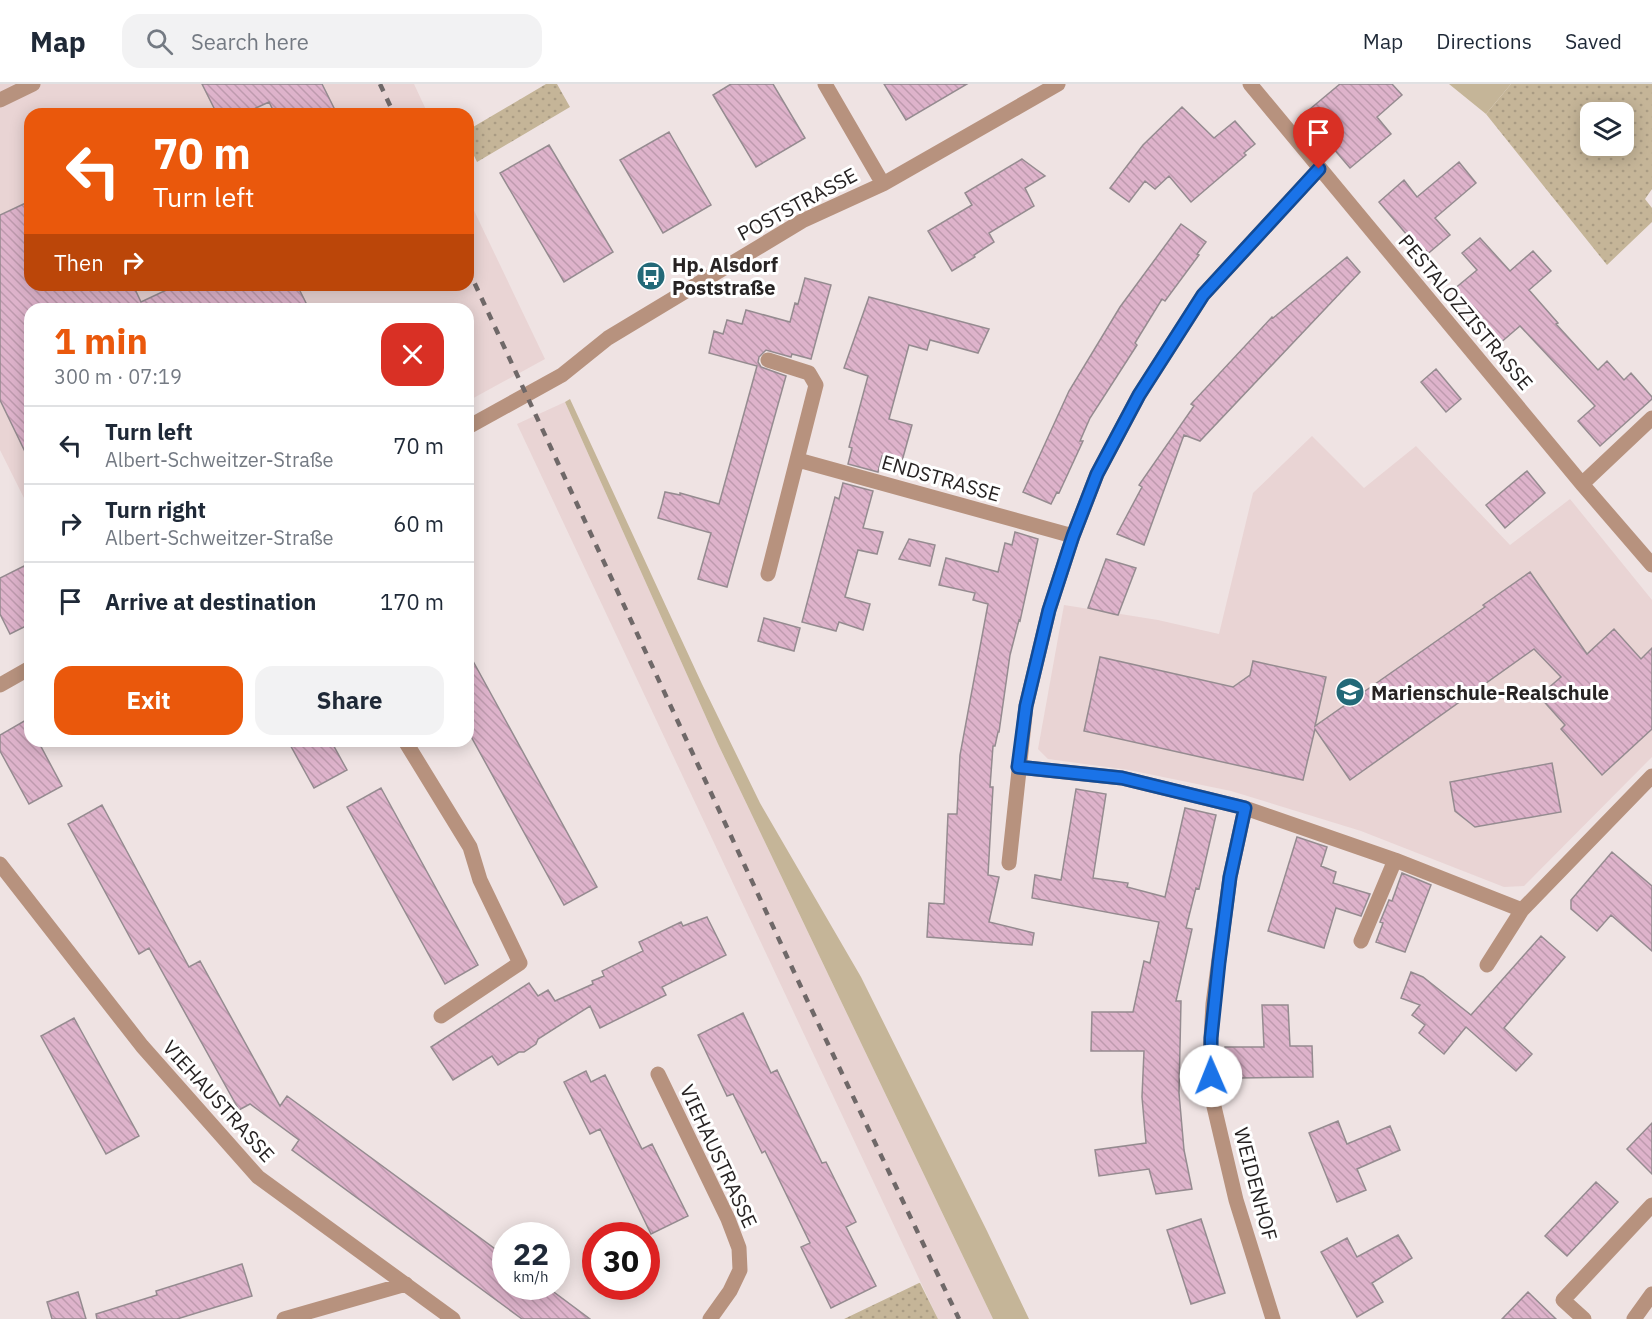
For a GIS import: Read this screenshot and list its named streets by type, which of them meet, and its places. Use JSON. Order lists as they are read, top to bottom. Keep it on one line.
{"streets":{"street":["POSTSTRASSE","PESTALOZZISTRASSE","ENDSTRASSE","VIEHAUSTRASSE","WEIDENHOF"]},"places":{"bus stop":["Hp. Alsdorf Poststraße"],"school or university":["Marienschule-Realschule"]},"page":{"header":"Map","search":"Search here","nav":["Map","Directions","Saved"],"turn":["70 m","Turn left"],"then":"Then","heading":["1 min","300 m · 07:19"],"list":[{"name":"Turn left","note":"Albert-Schweitzer-Straße","value":"70 m"},{"name":"Turn right","note":"Albert-Schweitzer-Straße","value":"60 m"},{"name":"Arrive at destination","value":"170 m"}],"buttons":["Exit","Share"],"speed":"22 km/h","limit":"30"}}
